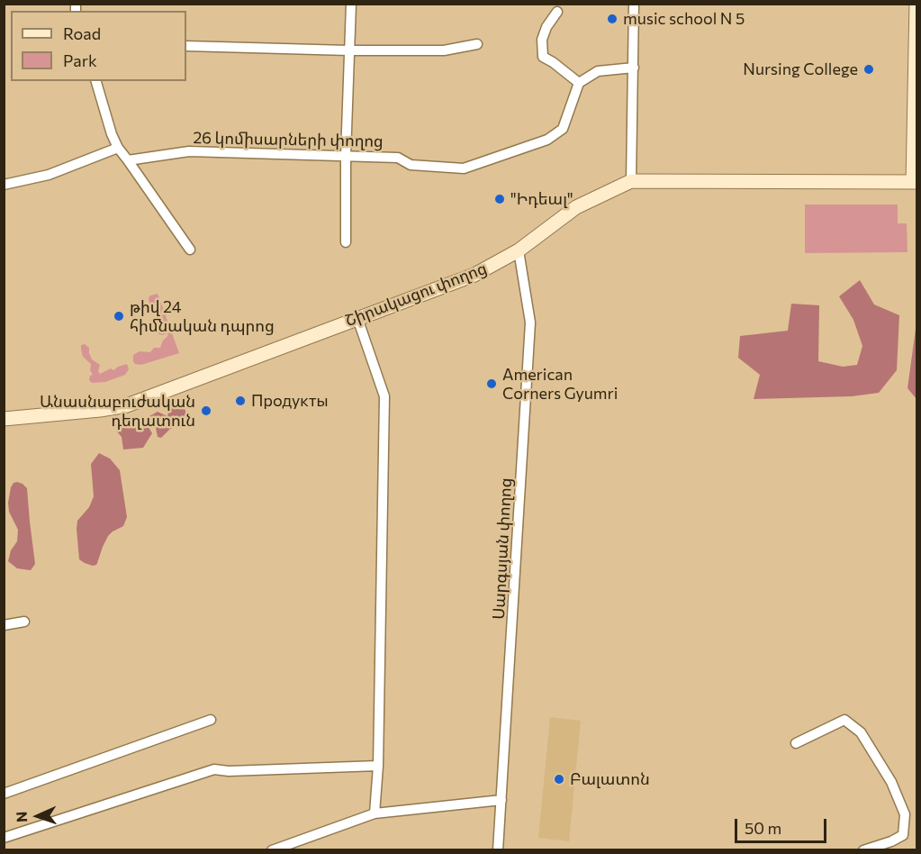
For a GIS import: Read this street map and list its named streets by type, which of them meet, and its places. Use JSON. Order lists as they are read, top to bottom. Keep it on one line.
{"streets":{"main road":["Շիրակացու փողոց"],"street":["26 կոմիսարների փողոց","Սարգսյան փողոց"]},"crossings":[["Շիրակացու փողոց","Սարգսյան փողոց"]],"places":["music school N 5","Nursing College","\"Իդեալ\"","թիվ 24 հիմնական դպրոց","American Corners Gyumri","Продукты","Անասնաբուժական դեղատուն","Բալատոն"],"legend":["Road","Park"],"scale_bar":"50 m","north":"left"}
